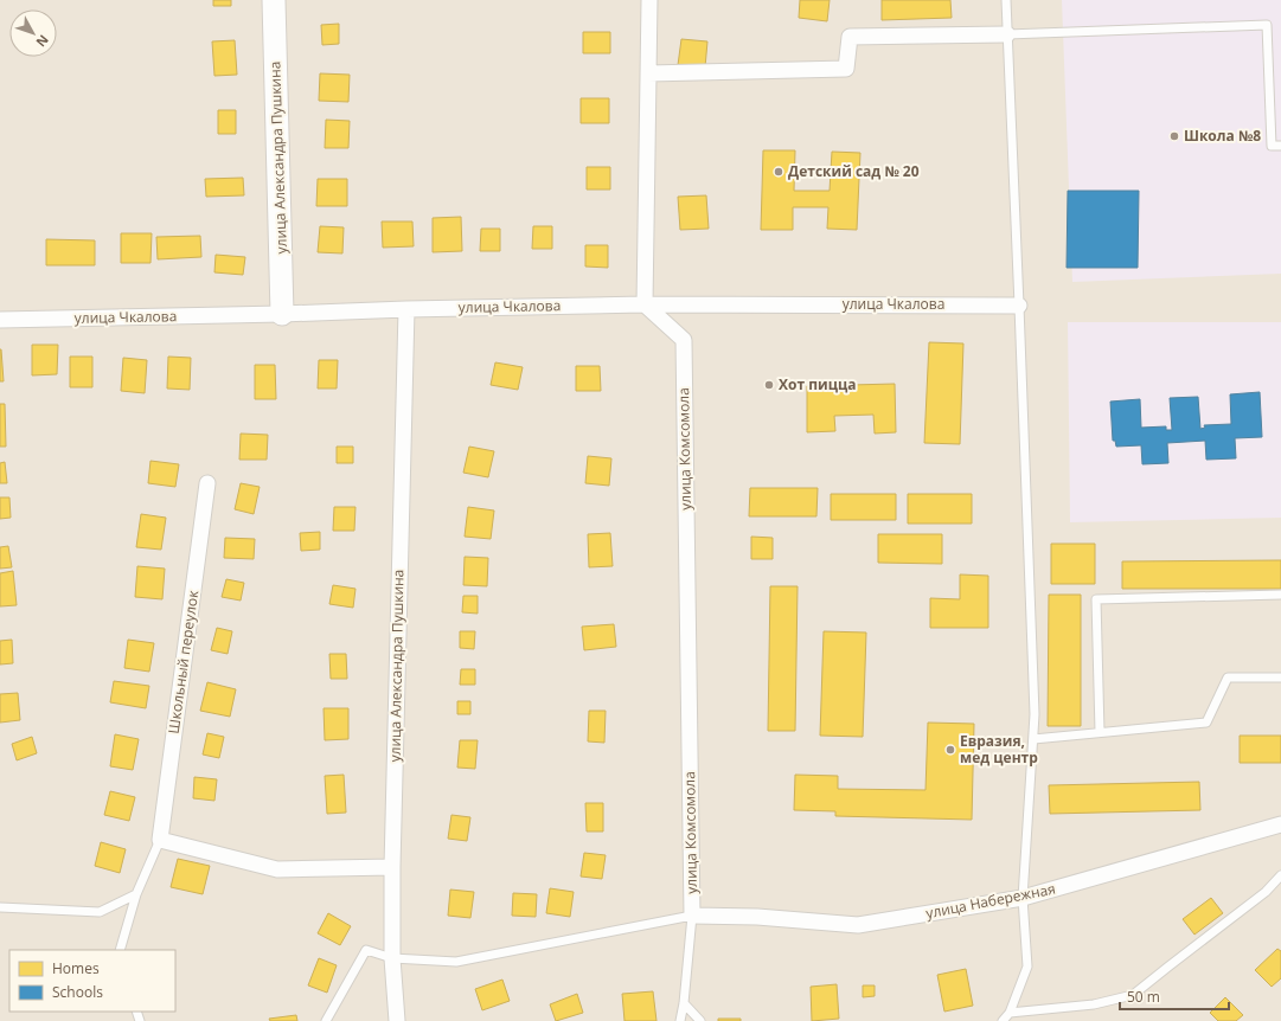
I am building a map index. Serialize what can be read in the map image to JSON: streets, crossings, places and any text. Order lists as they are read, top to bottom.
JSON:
{
  "streets": {
    "street": [
      "улица Александра Пушкина",
      "улица Чкалова",
      "улица Комсомола",
      "Школьный переулок",
      "улица Набережная"
    ]
  },
  "crossings": [
    ["улица Александра Пушкина", "улица Чкалова"],
    ["улица Чкалова", "улица Комсомола"],
    ["улица Комсомола", "улица Набережная"]
  ],
  "places": [
    "Школа №8",
    "Детский сад № 20",
    "Хот пицца",
    "Евразия, мед центр"
  ],
  "legend": ["Homes", "Schools"],
  "scale_bar": "50 m",
  "north": "bottom right"
}
